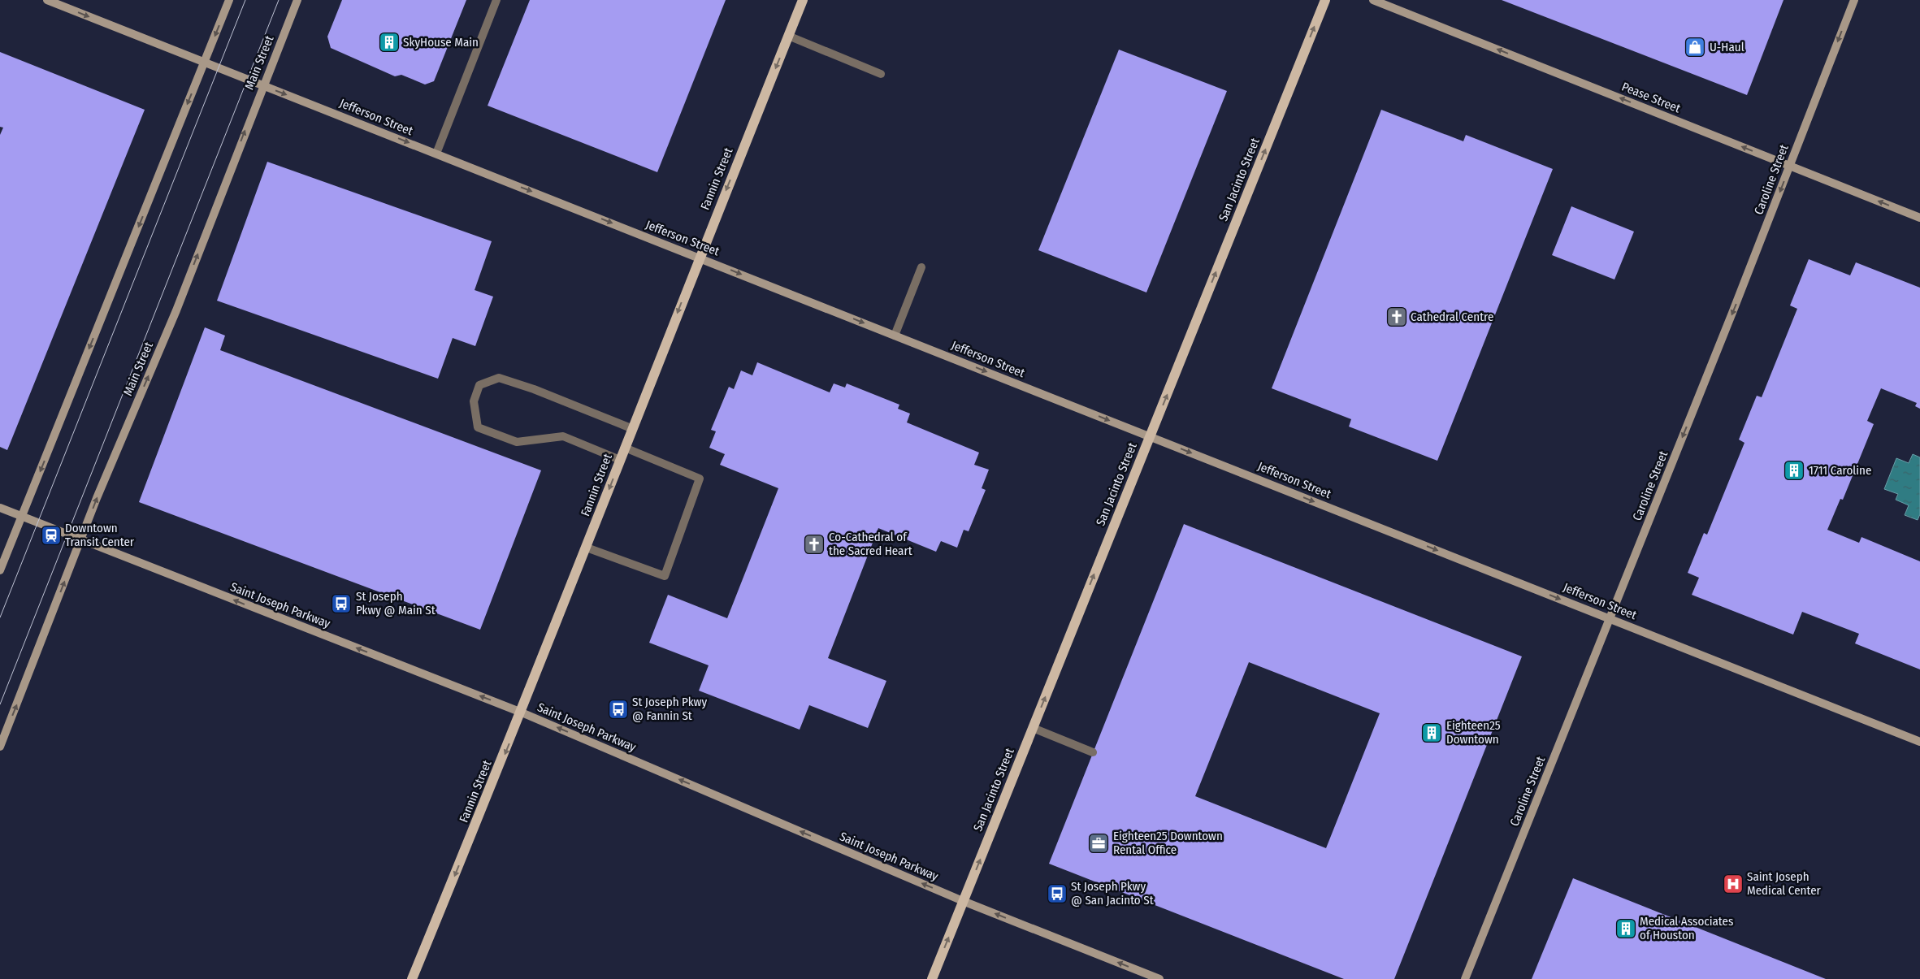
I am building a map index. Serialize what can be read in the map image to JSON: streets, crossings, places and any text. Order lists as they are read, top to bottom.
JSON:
{
  "streets": {
    "main road": ["Fannin Street", "San Jacinto Street"],
    "street": [
      "Main Street",
      "Pease Street",
      "Jefferson Street",
      "Caroline Street",
      "Saint Joseph Parkway"
    ]
  },
  "crossings": [
    ["Main Street", "Jefferson Street"],
    ["Main Street", "Saint Joseph Parkway"],
    ["Pease Street", "Caroline Street"],
    ["Jefferson Street", "Fannin Street"],
    ["Jefferson Street", "San Jacinto Street"],
    ["Jefferson Street", "Caroline Street"],
    ["Fannin Street", "Saint Joseph Parkway"],
    ["San Jacinto Street", "Saint Joseph Parkway"]
  ],
  "one_way": [
    "Pease Street",
    "Jefferson Street",
    "Fannin Street",
    "San Jacinto Street",
    "Caroline Street",
    "Saint Joseph Parkway"
  ],
  "places": {
    "building": [
      "SkyHouse Main",
      "1711 Caroline",
      "Eighteen25 Downtown",
      "Medical Associates of Houston"
    ],
    "shop": ["U-Haul"],
    "church": ["Cathedral Centre", "Co-Cathedral of the Sacred Heart"],
    "station": ["Downtown Transit Center"],
    "bus stop": ["St Joseph Pkwy @ Main St", "St Joseph Pkwy @ Fannin St", "St Joseph Pkwy @ San Jacinto St"],
    "office": ["Eighteen25 Downtown Rental Office"],
    "hospital": ["Saint Joseph Medical Center"]
  }
}
